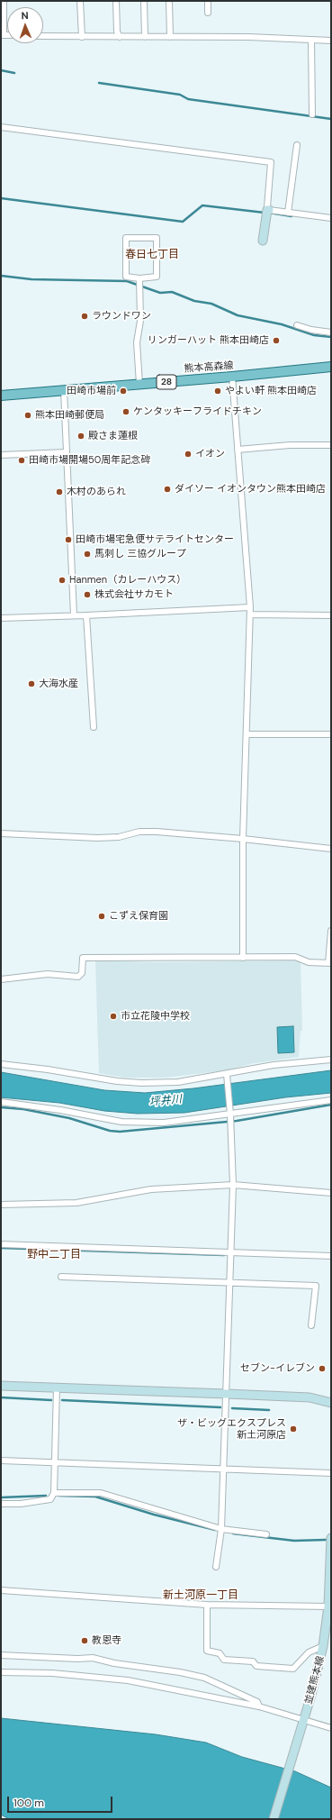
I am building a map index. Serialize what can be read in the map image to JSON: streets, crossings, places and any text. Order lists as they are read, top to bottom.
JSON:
{
  "streets": {
    "main road": ["熊本高森線", "28"],
    "street": ["並建熊本線"]
  },
  "districts": ["春日七丁目", "野中二丁目", "新土河原一丁目"],
  "water": ["坪井川"],
  "places": [
    "ラウンドワン",
    "リンガーハット 熊本田崎店",
    "田崎市場前",
    "やよい軒 熊本田崎店",
    "ケンタッキーフライドチキン",
    "熊本田崎郵便局",
    "殿さま蓮根",
    "イオン",
    "田崎市場開場50周年記念碑",
    "ダイソー イオンタウン熊本田崎店",
    "木村のあられ",
    "田崎市場宅急便サテライトセンター",
    "馬刺し 三協グループ",
    "Hanmen（カレーハウス）",
    "株式会社サカモト",
    "大海水産",
    "こずえ保育園",
    "市立花陵中学校",
    "セブン-イレブン",
    "ザ・ビッグエクスプレス 新土河原店",
    "教恩寺"
  ],
  "scale_bar": "100 m",
  "north": "top"
}
